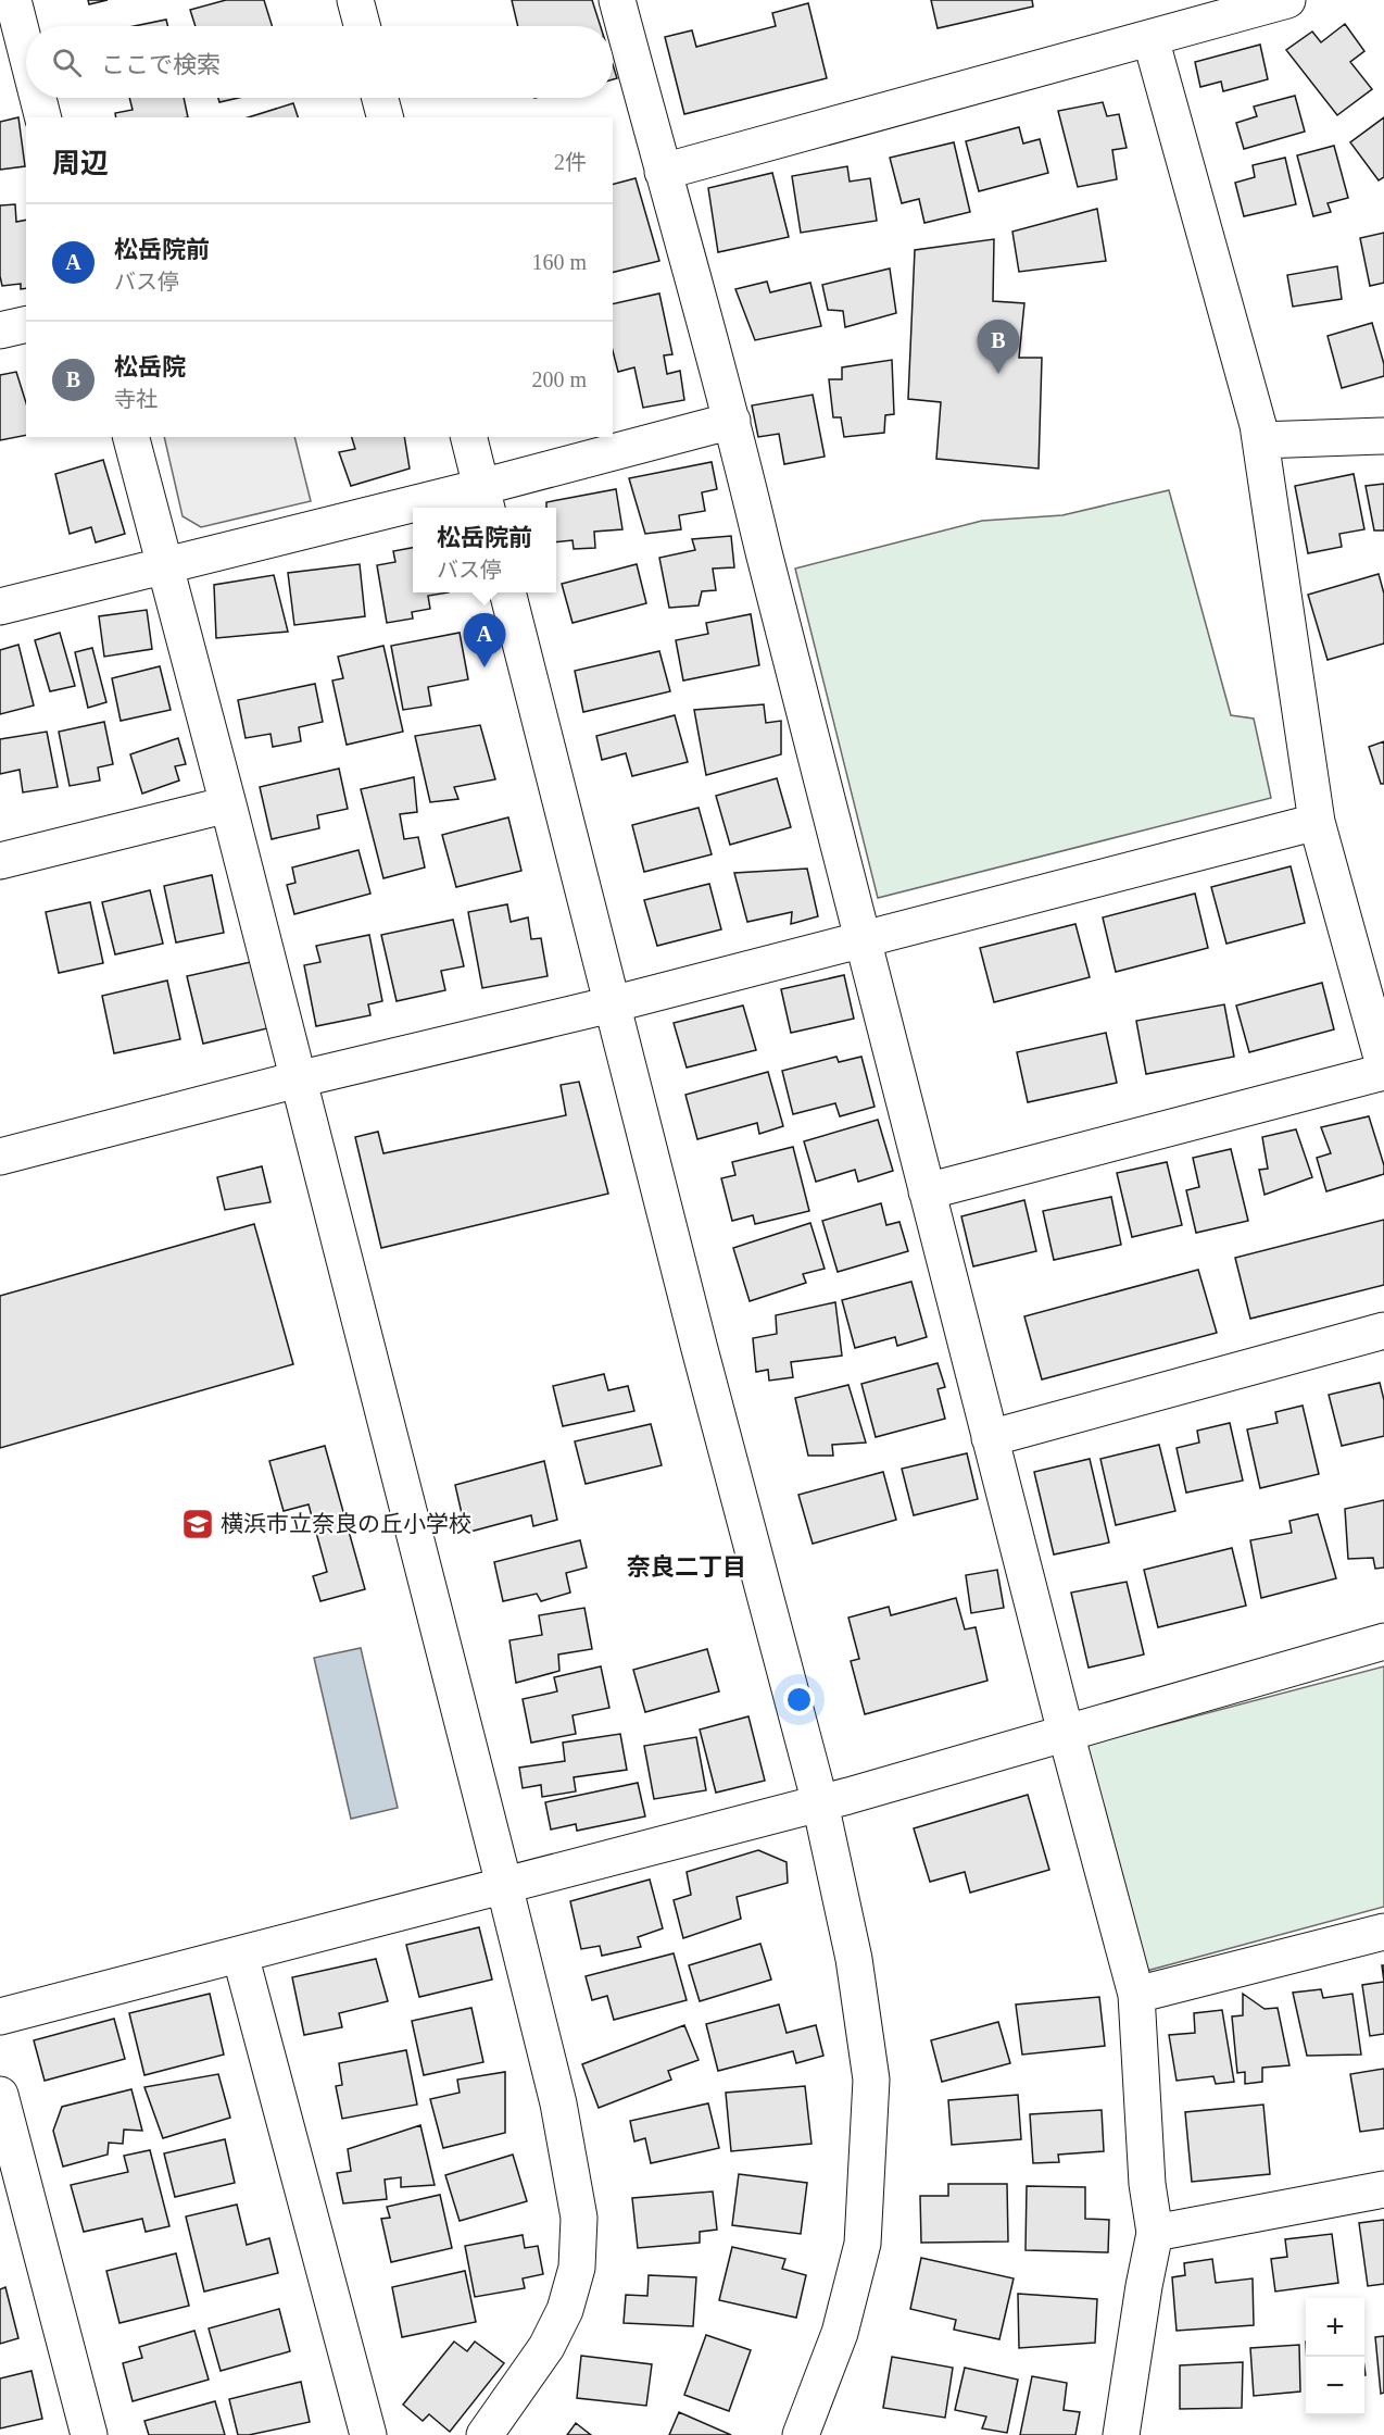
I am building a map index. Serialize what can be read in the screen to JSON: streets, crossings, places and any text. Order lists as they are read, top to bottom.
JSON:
{
  "districts": ["奈良二丁目"],
  "places": {
    "school or university": ["横浜市立奈良の丘小学校"]
  },
  "page": {
    "search": "ここで検索",
    "heading": ["周辺", "2件"],
    "list": [
      {
        "mark": "A",
        "name": "松岳院前",
        "note": "バス停",
        "value": "160 m"
      },
      {
        "mark": "B",
        "name": "松岳院",
        "note": "寺社",
        "value": "200 m"
      }
    ],
    "pins": ["B", "A"],
    "popup": ["松岳院前", "バス停"],
    "map_buttons": ["+", "−"]
  }
}
